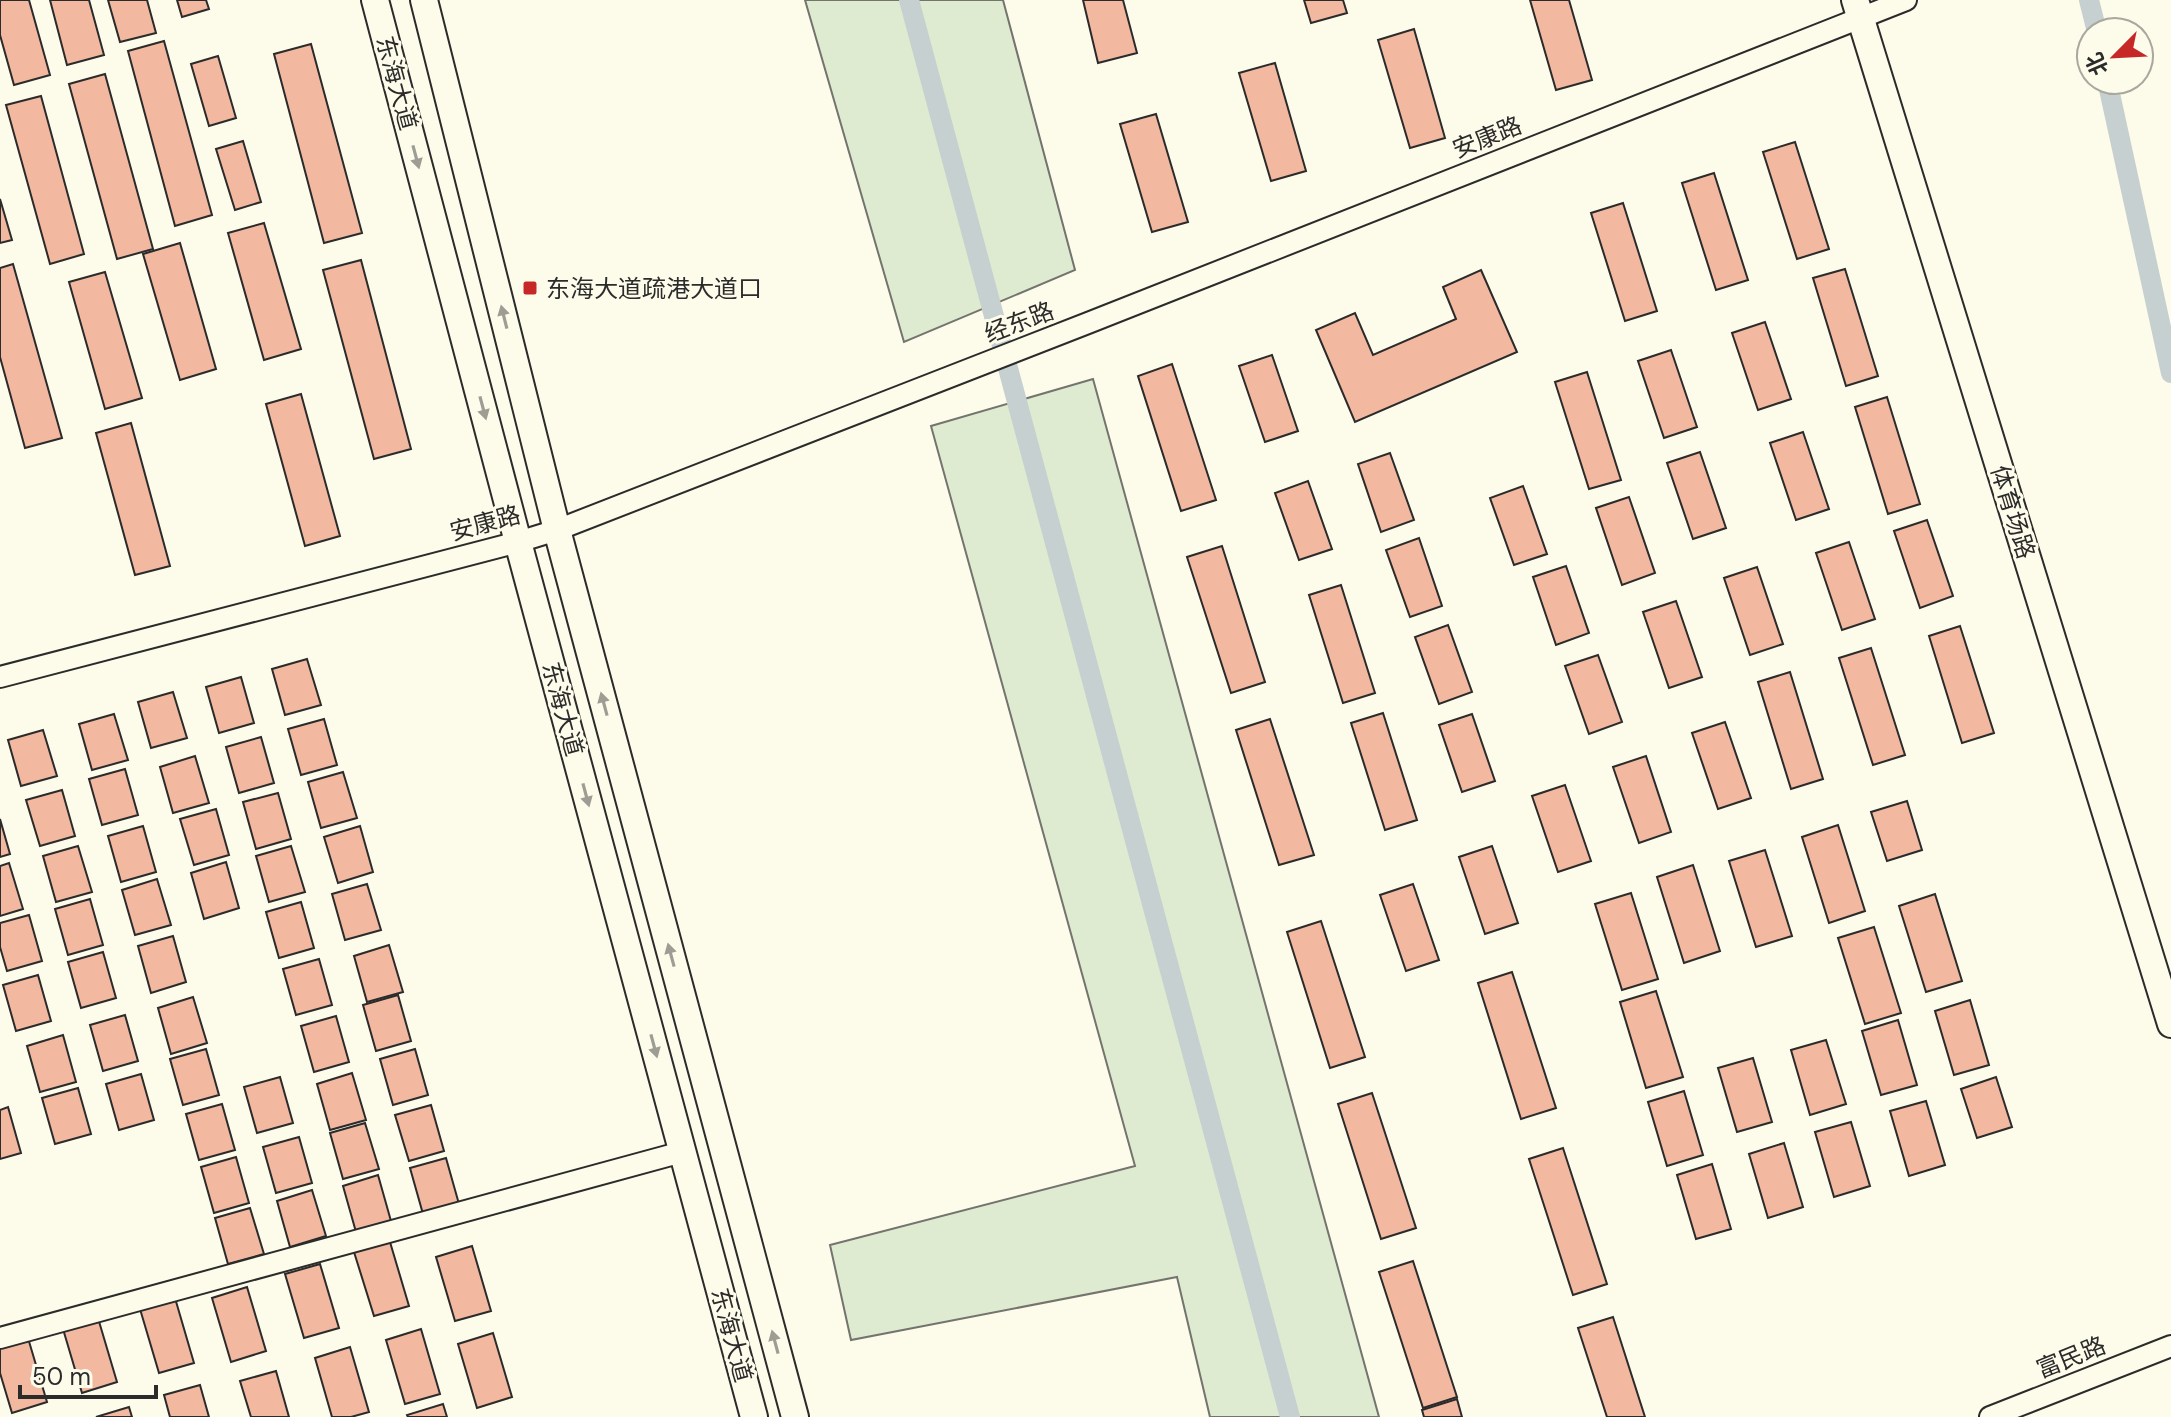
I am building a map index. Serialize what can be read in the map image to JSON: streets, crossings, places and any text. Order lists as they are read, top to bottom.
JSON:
{
  "streets": {
    "main road": ["东海大道", "体育场路"],
    "street": ["安康路", "经东路", "富民路"]
  },
  "crossings": [
    ["东海大道", "安康路"],
    ["安康路", "经东路"],
    ["安康路", "体育场路"]
  ],
  "places": {
    "transit": ["东海大道疏港大道口"]
  },
  "scale_bar": "50 m",
  "north": "bottom left"
}
